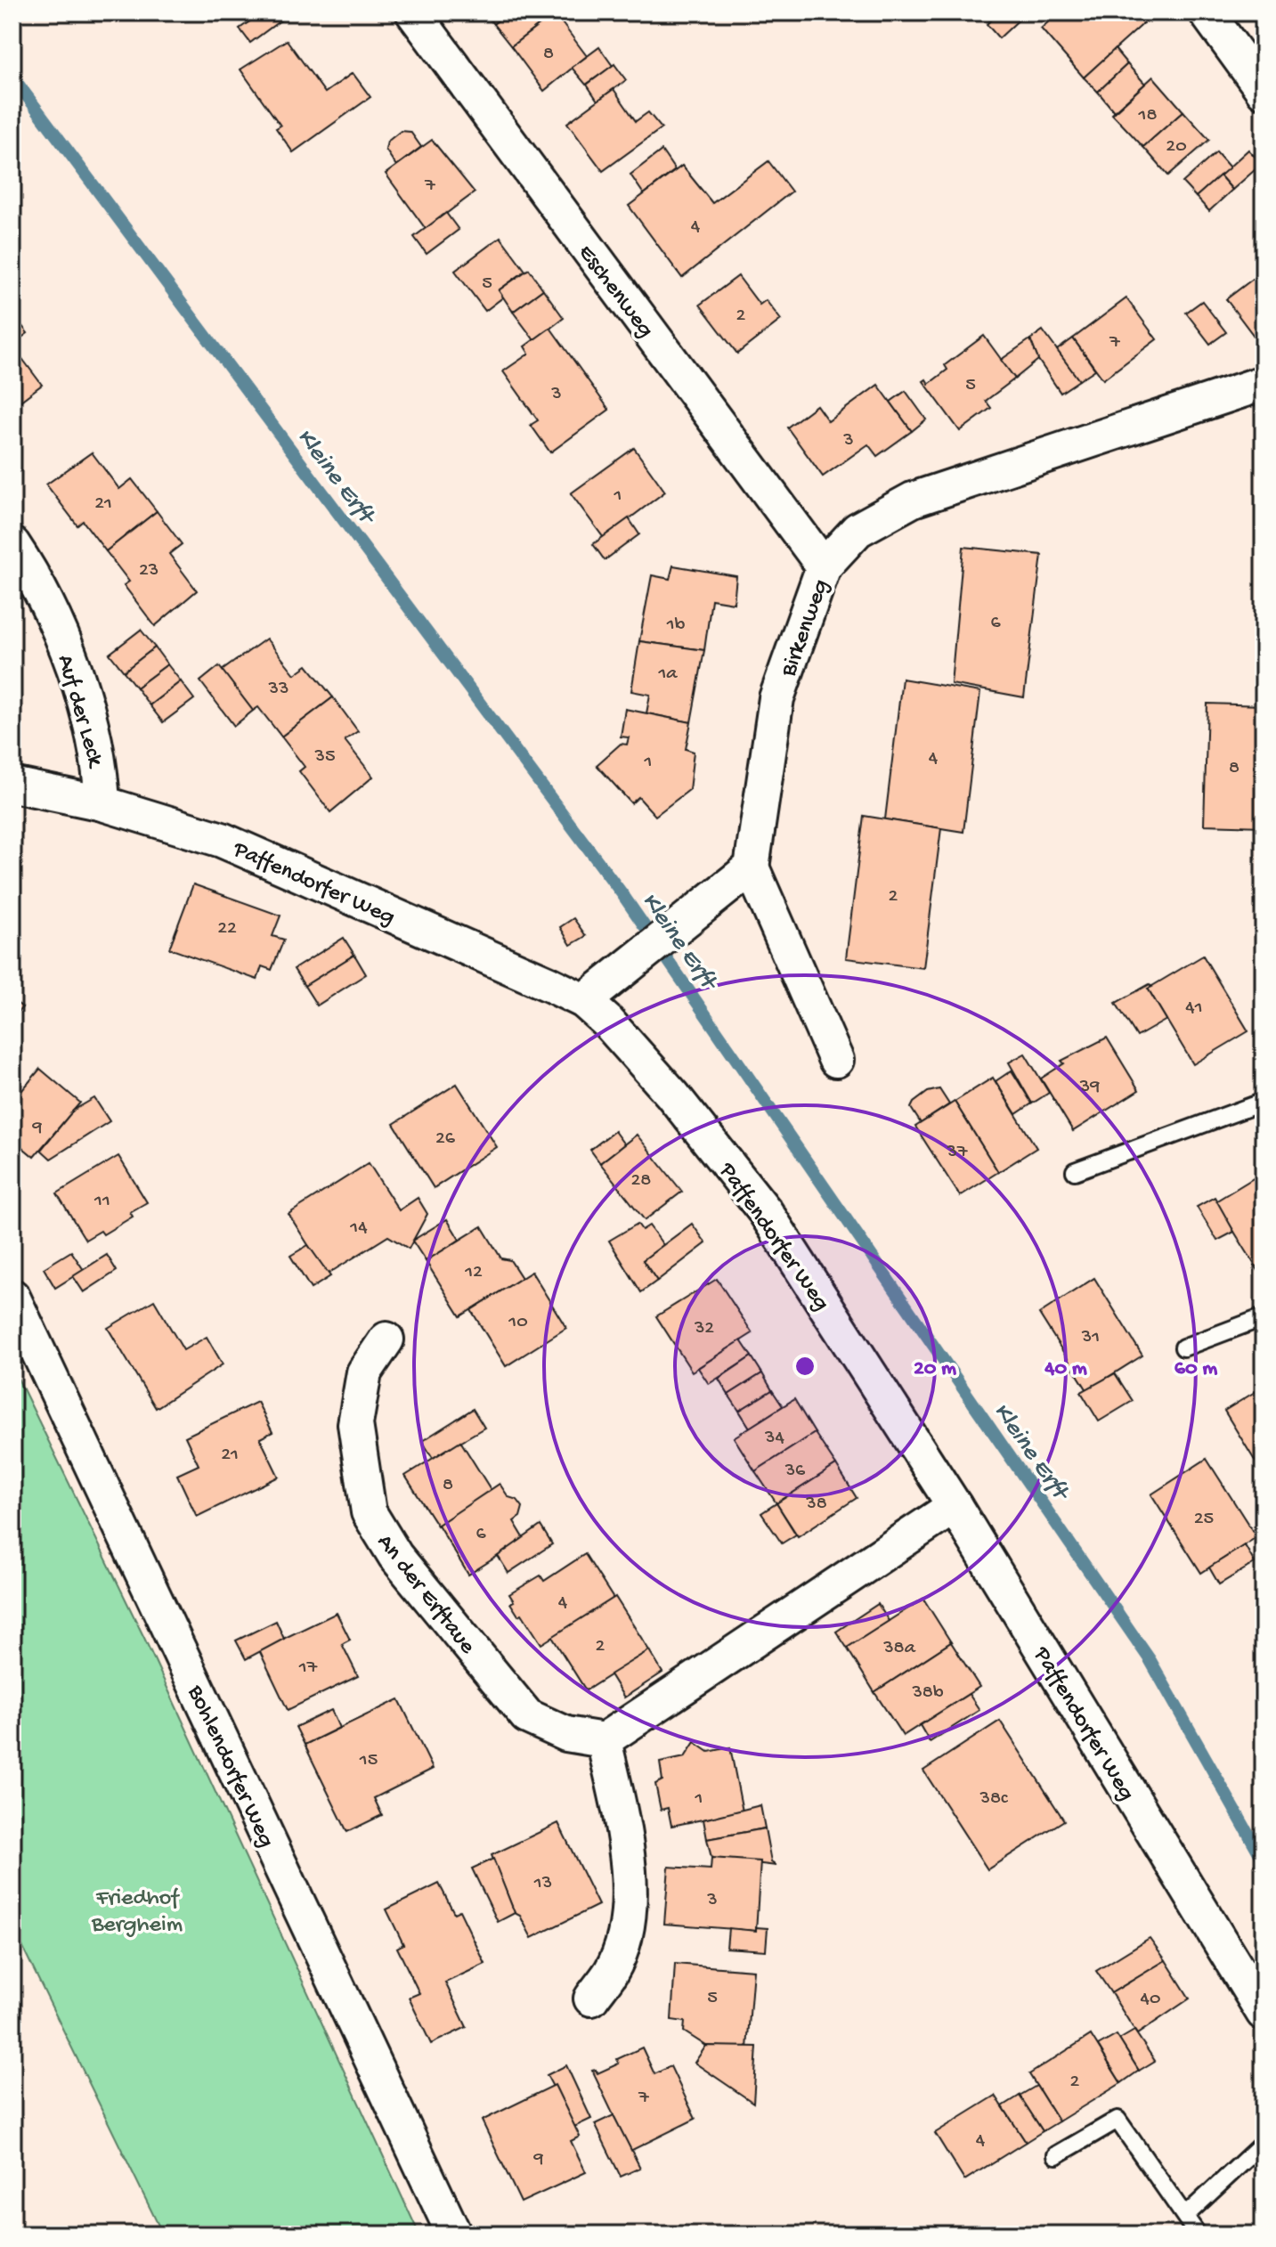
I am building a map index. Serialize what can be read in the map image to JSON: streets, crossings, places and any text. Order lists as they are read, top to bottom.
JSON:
{
  "streets": {
    "street": [
      "Eschenweg",
      "Birkenweg",
      "Auf der Leck",
      "Paffendorfer Weg",
      "An der Erftaue",
      "Bohlendorfer Weg"
    ]
  },
  "crossings": [
    ["Eschenweg", "Birkenweg"],
    ["Auf der Leck", "Paffendorfer Weg"]
  ],
  "water": ["Kleine Erft"],
  "parks": ["Friedhof Bergheim"],
  "house_numbers": [
    "8",
    "18",
    "20",
    "7",
    "4",
    "5",
    "2",
    "7",
    "5",
    "3",
    "3",
    "1",
    "21",
    "23",
    "6",
    "1b",
    "1a",
    "33",
    "35",
    "4",
    "1",
    "8",
    "2",
    "22",
    "41",
    "39",
    "9",
    "26",
    "37",
    "28",
    "11",
    "14",
    "12",
    "10",
    "32",
    "31",
    "34",
    "21",
    "36",
    "8",
    "38",
    "25",
    "6",
    "4",
    "2",
    "38a",
    "17",
    "38b",
    "15",
    "1",
    "38c",
    "13",
    "3",
    "5",
    "40",
    "2",
    "7",
    "4",
    "9"
  ],
  "rings": ["20 m", "40 m", "60 m"]
}
